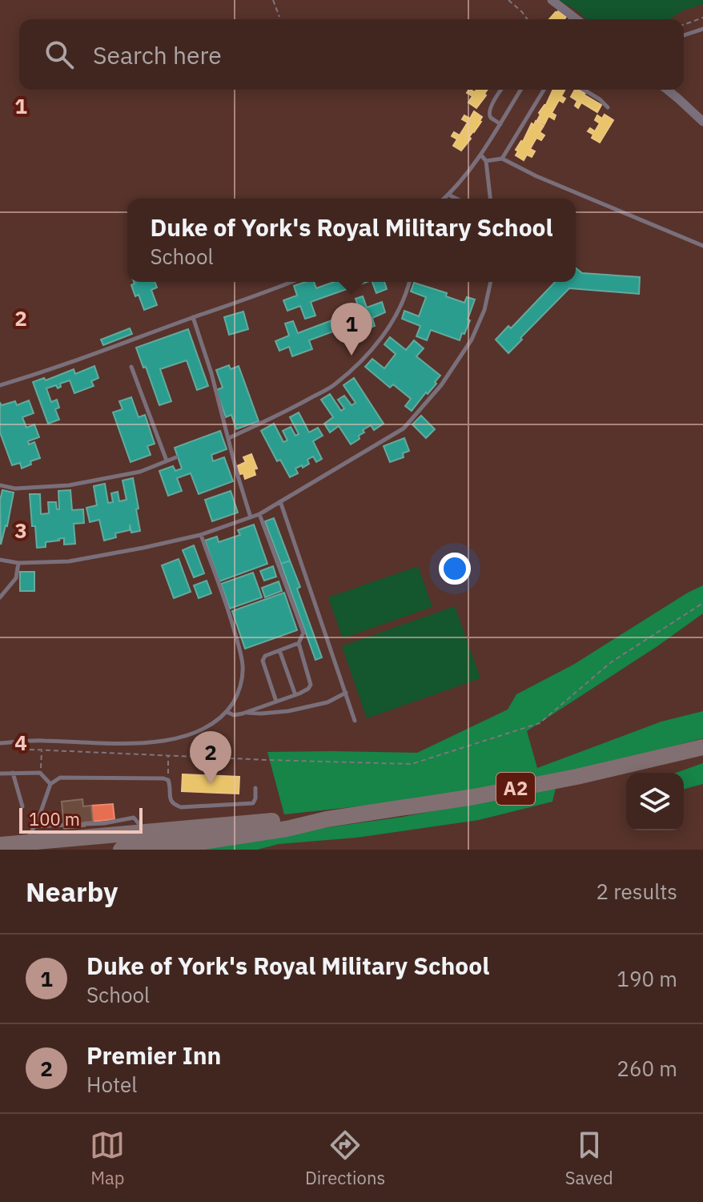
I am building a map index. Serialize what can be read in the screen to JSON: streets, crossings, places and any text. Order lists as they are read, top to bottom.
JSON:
{
  "streets": {
    "highway": ["A2"]
  },
  "scale_bar": "100 m",
  "page": {
    "search": "Search here",
    "popup": ["Duke of York's Royal Military School", "School"],
    "pins": ["1", "2"],
    "scale": "100 m",
    "heading": ["Nearby", "2 results"],
    "list": [
      {
        "mark": "1",
        "name": "Duke of York's Royal Military School",
        "note": "School",
        "value": "190 m"
      },
      {
        "mark": "2",
        "name": "Premier Inn",
        "note": "Hotel",
        "value": "260 m"
      }
    ],
    "nav": ["Map", "Directions", "Saved"]
  },
  "grid": {
    "rows": [
      "1",
      "2",
      "3",
      "4"
    ]
  }
}
